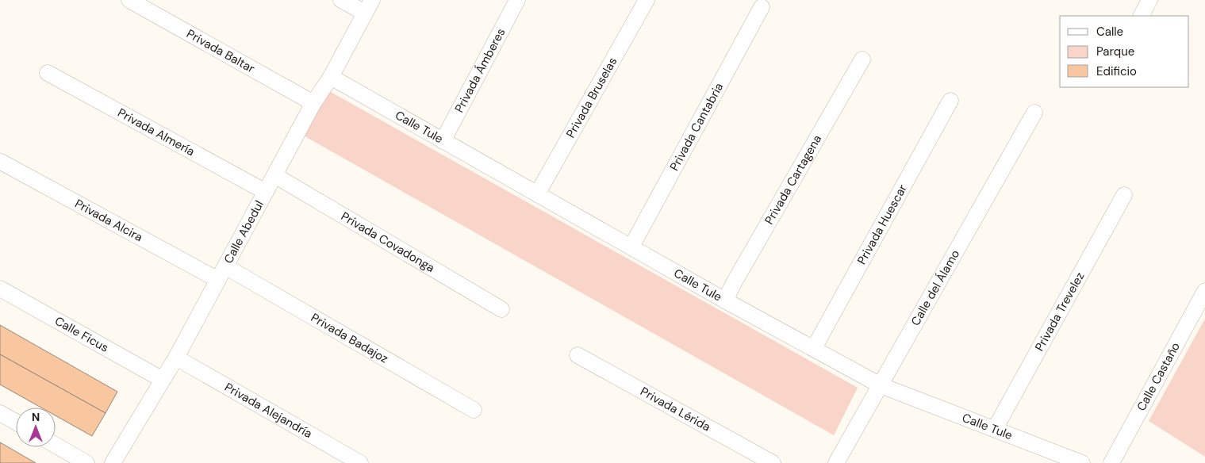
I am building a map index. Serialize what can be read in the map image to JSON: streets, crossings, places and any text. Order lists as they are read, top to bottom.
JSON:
{
  "streets": {
    "street": [
      "Privada Baltar",
      "Privada Ámberes",
      "Privada Bruselas",
      "Privada Cantabria",
      "Calle Tule",
      "Privada Almería",
      "Privada Cartagena",
      "Privada Alcira",
      "Privada Huescar",
      "Calle Abedul",
      "Privada Covadonga",
      "Calle del Álamo",
      "Privada Trevelez",
      "Calle Ficus",
      "Privada Badajoz",
      "Calle Castaño",
      "Privada Lérida",
      "Privada Alejandría"
    ]
  },
  "crossings": [
    ["Privada Baltar", "Calle Abedul"],
    ["Privada Ámberes", "Calle Tule"],
    ["Privada Bruselas", "Calle Tule"],
    ["Privada Cantabria", "Calle Tule"],
    ["Calle Tule", "Privada Cartagena"],
    ["Calle Tule", "Privada Huescar"],
    ["Calle Tule", "Calle Abedul"],
    ["Calle Tule", "Calle del Álamo"],
    ["Calle Tule", "Privada Trevelez"],
    ["Privada Almería", "Calle Abedul"],
    ["Privada Alcira", "Calle Abedul"],
    ["Privada Alcira", "Privada Badajoz"],
    ["Calle Abedul", "Privada Covadonga"],
    ["Calle Abedul", "Calle Ficus"],
    ["Calle Abedul", "Privada Badajoz"],
    ["Calle Abedul", "Privada Alejandría"]
  ],
  "legend": ["Calle", "Parque", "Edificio"],
  "north": "top"
}
